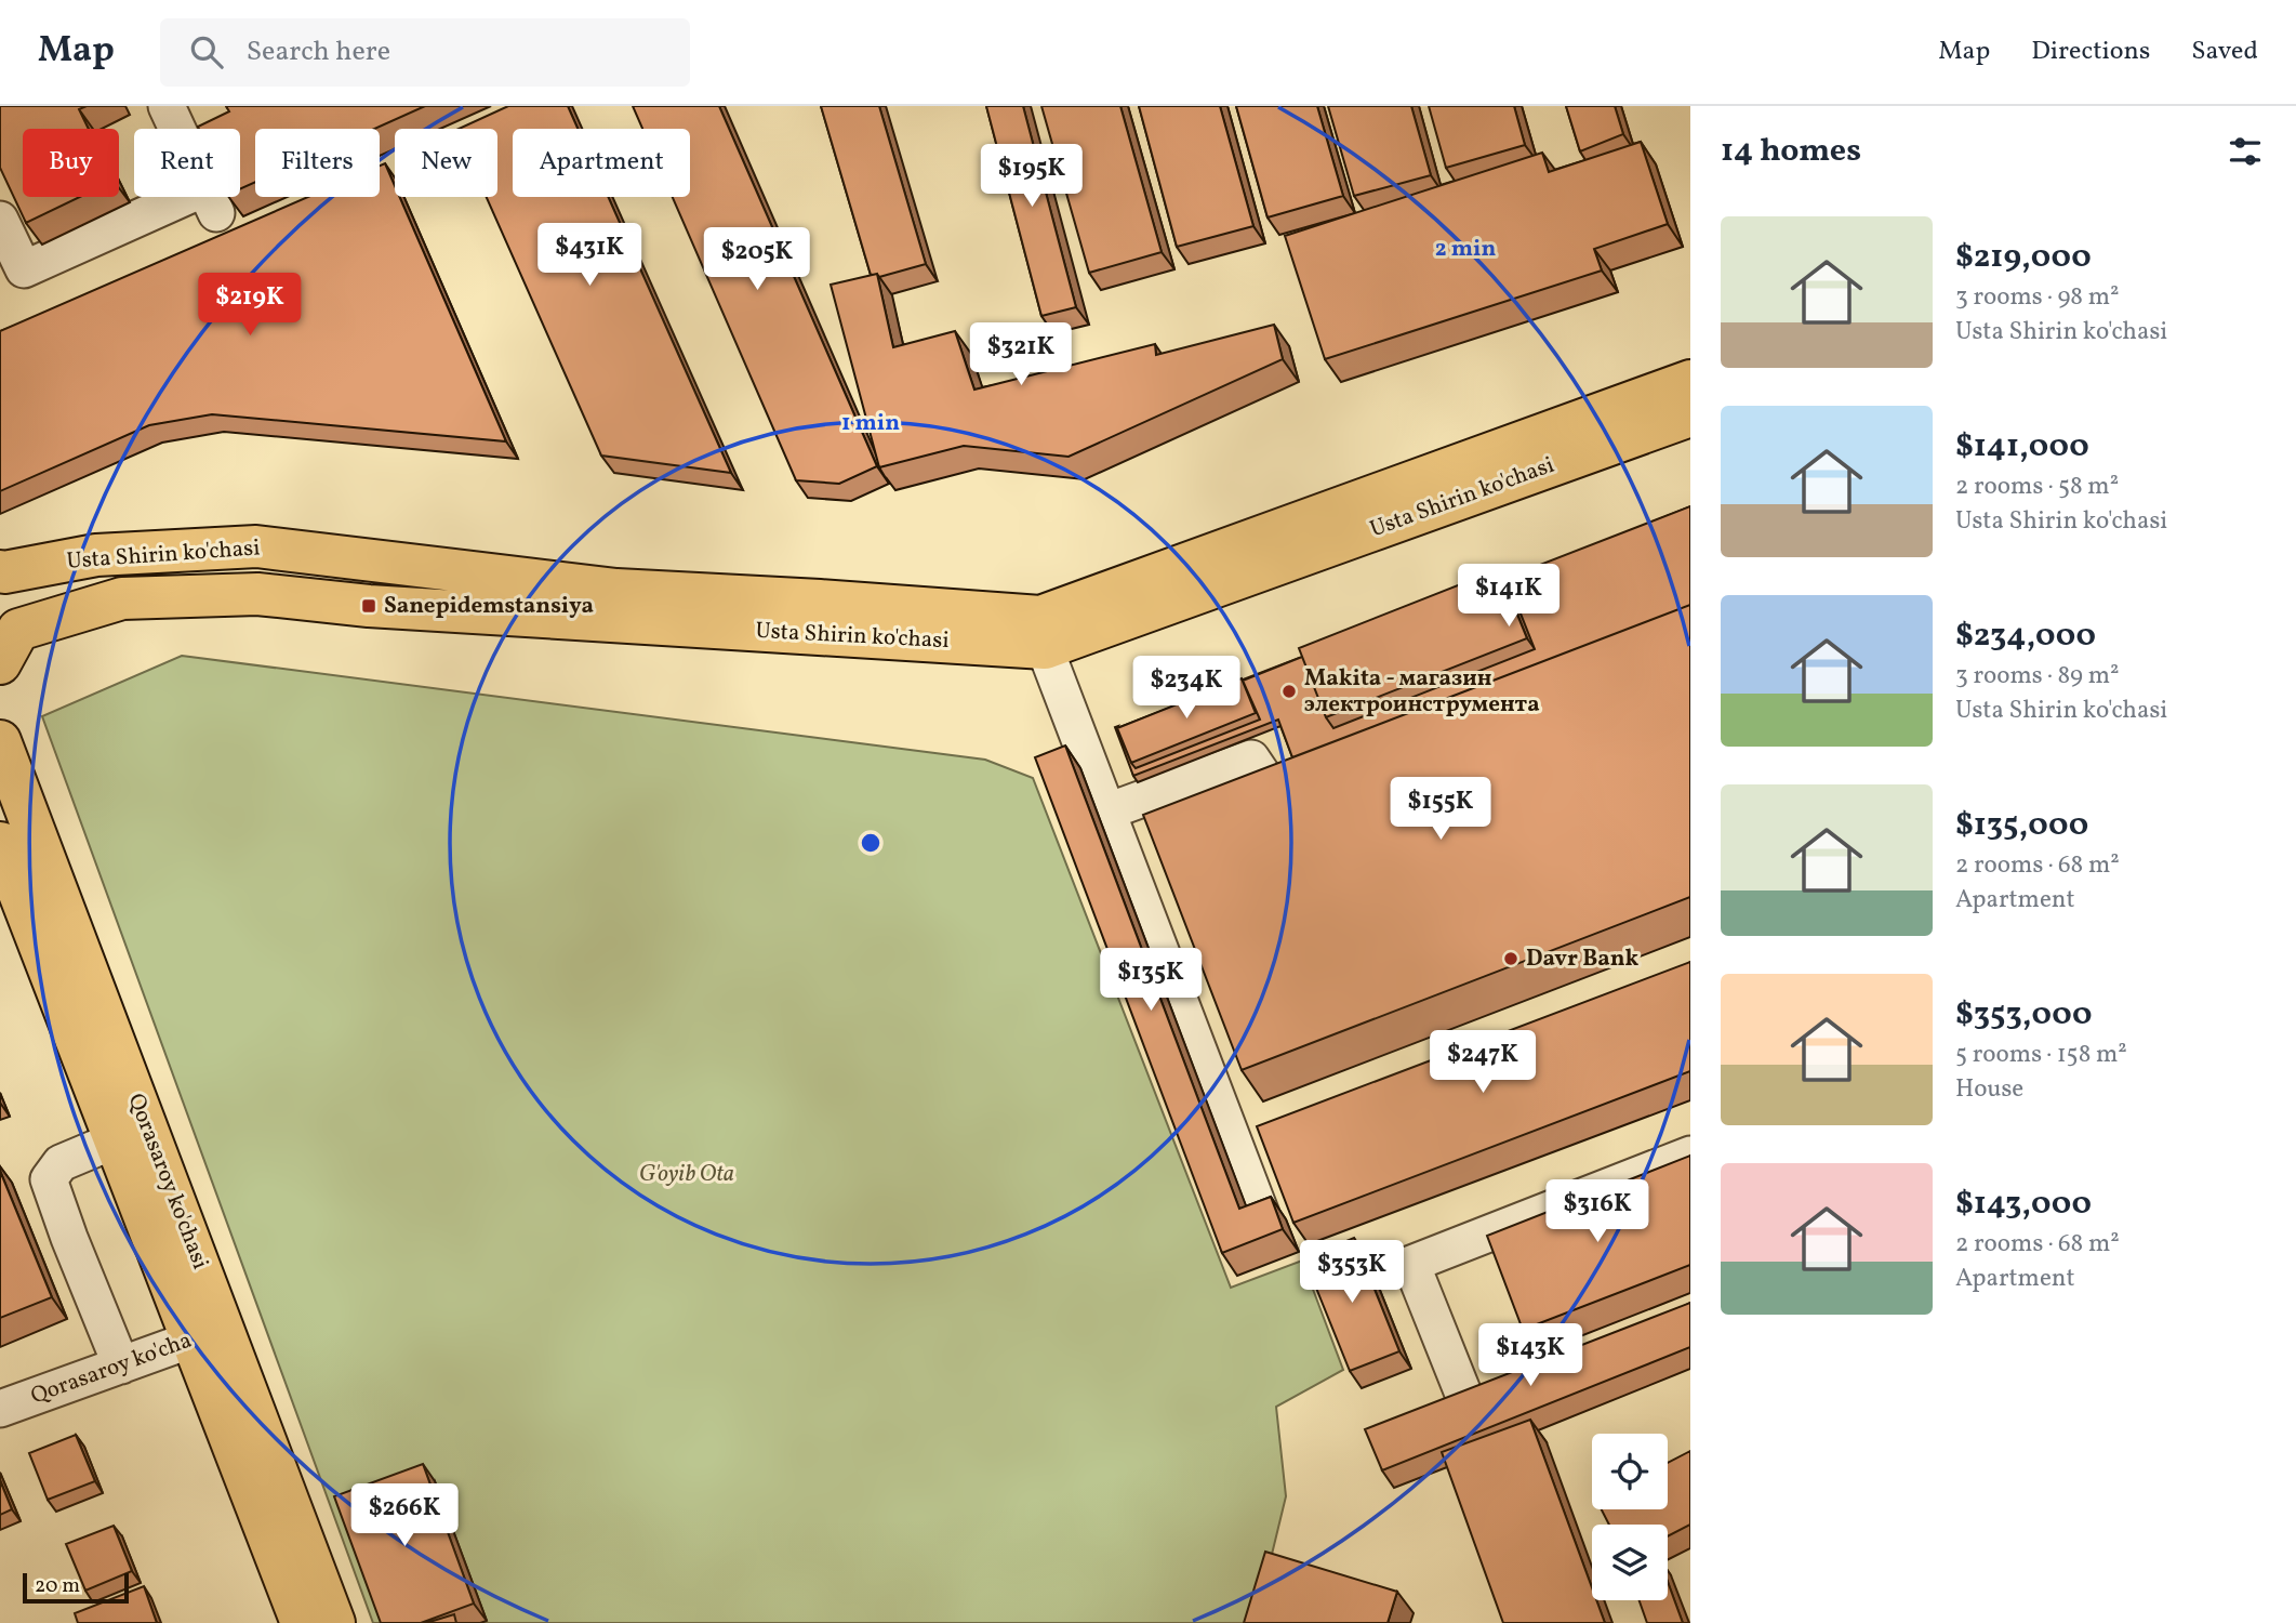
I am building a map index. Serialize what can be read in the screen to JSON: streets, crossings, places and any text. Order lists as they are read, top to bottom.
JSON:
{
  "streets": {
    "main road": ["Usta Shirin ko'chasi", "Qorasaroy ko'chasi"],
    "street": ["Qorasaroy ko'cha"]
  },
  "crossings": [
    ["Qorasaroy ko'chasi", "Qorasaroy ko'cha"]
  ],
  "parks": ["G'oyib Ota"],
  "places": {
    "transit": ["Sanepidemstansiya"],
    "other": ["Makita - магазин электроинструмента", "Davr Bank"]
  },
  "scale_bar": "20 m",
  "page": {
    "header": "Map",
    "search": "Search here",
    "nav": ["Map", "Directions", "Saved"],
    "heading": "14 homes",
    "chip": [
      "Buy",
      "Rent",
      "Filters",
      "New",
      "Apartment"
    ],
    "price": [
      "$195K",
      "$431K",
      "$205K",
      "$219K",
      "$321K",
      "$141K",
      "$234K",
      "$155K",
      "$135K",
      "$247K",
      "$316K",
      "$353K",
      "$143K",
      "$266K"
    ],
    "list": [
      {
        "name": "$219,000",
        "note": "3 rooms · 98 m² · Usta Shirin ko'chasi"
      },
      {
        "name": "$141,000",
        "note": "2 rooms · 58 m² · Usta Shirin ko'chasi"
      },
      {
        "name": "$234,000",
        "note": "3 rooms · 89 m² · Usta Shirin ko'chasi"
      },
      {
        "name": "$135,000",
        "note": "2 rooms · 68 m² · Apartment"
      },
      {
        "name": "$353,000",
        "note": "5 rooms · 158 m² · House"
      },
      {
        "name": "$143,000",
        "note": "2 rooms · 68 m² · Apartment"
      }
    ],
    "scale": "20 m"
  },
  "rings": ["2 min", "1 min"]
}
